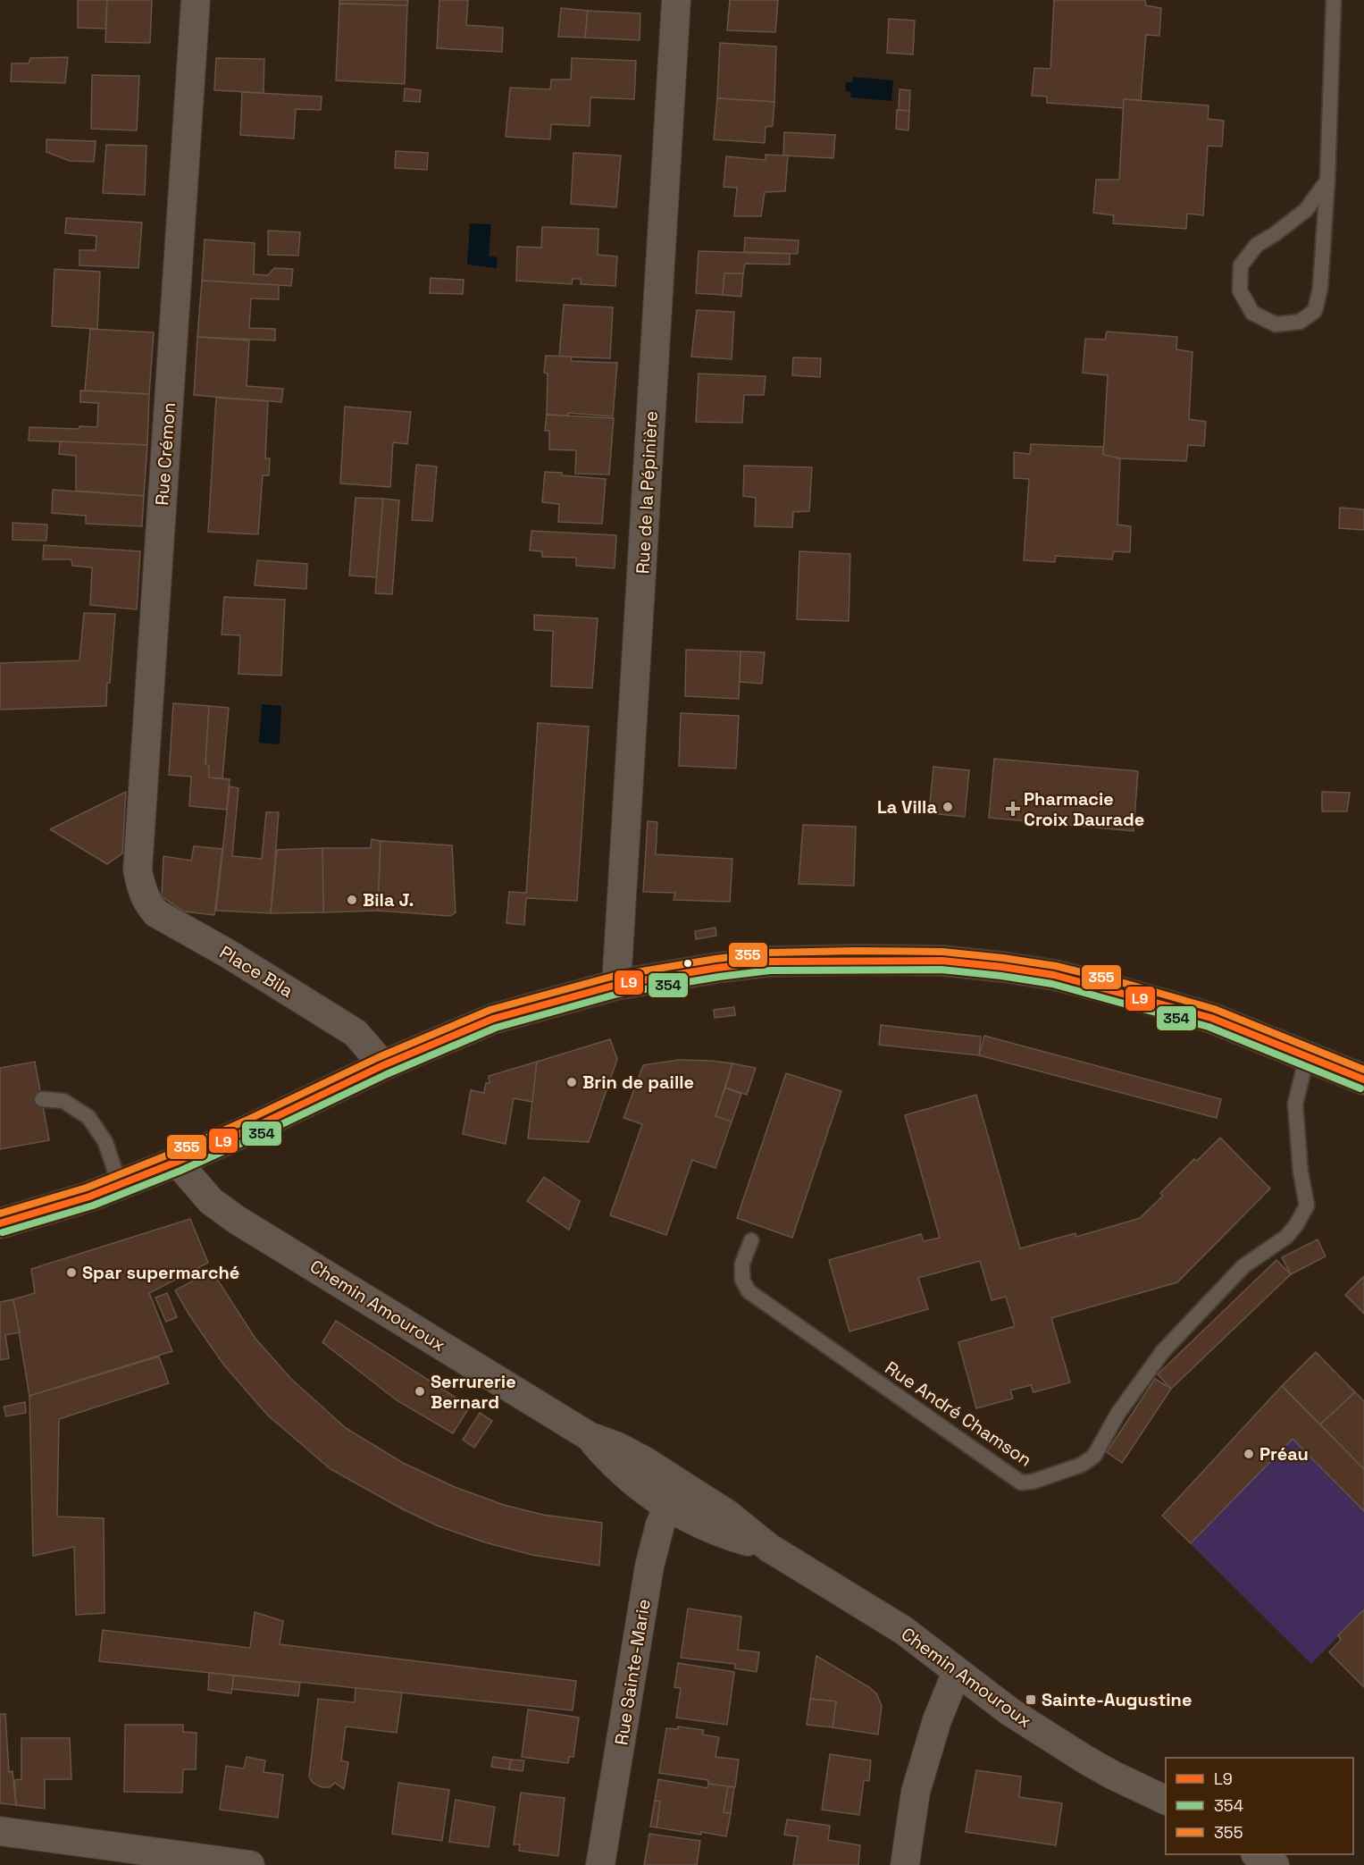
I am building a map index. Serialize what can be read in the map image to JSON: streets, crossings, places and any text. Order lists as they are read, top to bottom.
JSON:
{
  "streets": {
    "street": [
      "Rue Crémon",
      "Rue de la Pépinière",
      "Place Bila",
      "Chemin Amouroux",
      "Rue Sainte-Marie"
    ],
    "lane": ["Rue André Chamson"]
  },
  "crossings": [
    ["Rue Crémon", "Place Bila"],
    ["Chemin Amouroux", "Rue Sainte-Marie"]
  ],
  "places": {
    "other": [
      "La Villa",
      "Bila J.",
      "Brin de paille",
      "Spar supermarché",
      "Serrurerie Bernard",
      "Préau"
    ],
    "health": ["Pharmacie Croix Daurade"],
    "transit": ["Sainte-Augustine"]
  },
  "lines": ["transit line 355", "transit line L9", "transit line 354"],
  "legend": ["L9", "354", "355"]
}
